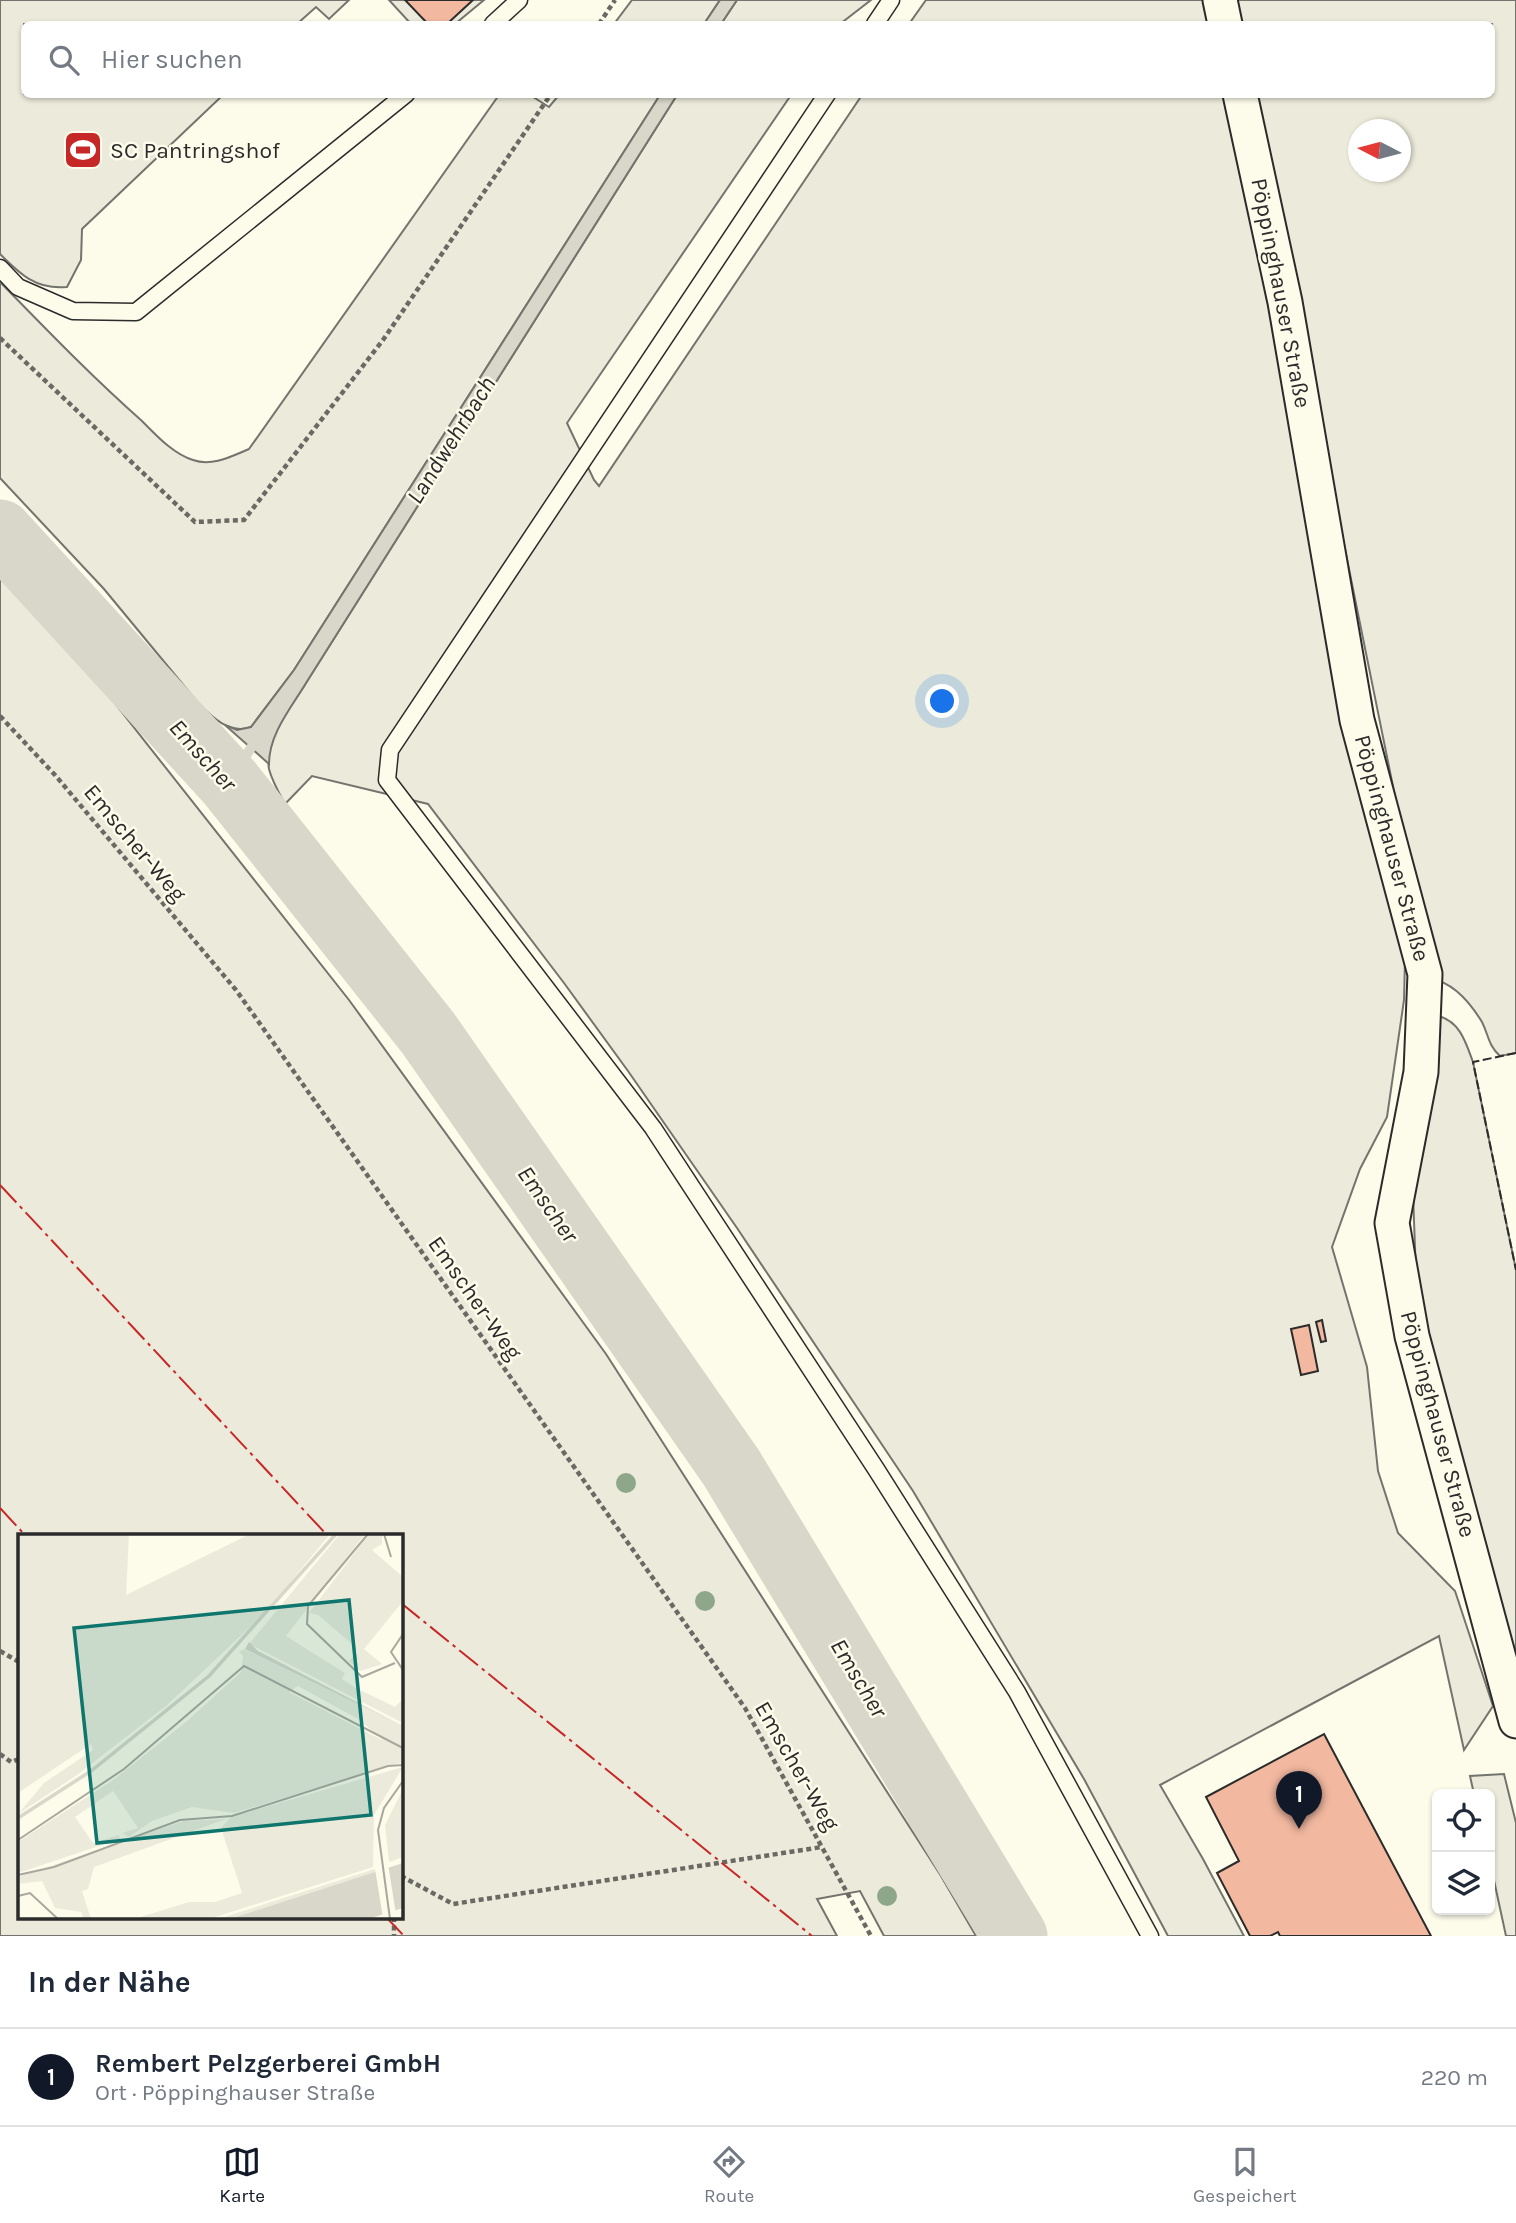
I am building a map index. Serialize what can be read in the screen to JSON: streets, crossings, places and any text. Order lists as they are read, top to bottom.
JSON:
{
  "streets": {
    "street": ["Pöppinghauser Straße"],
    "path": ["Emscher-Weg"]
  },
  "water": ["Landwehrbach", "Emscher"],
  "places": {
    "sports": ["SC Pantringshof"]
  },
  "north": "left",
  "page": {
    "search": "Hier suchen",
    "pins": "1",
    "heading": "In der Nähe",
    "list": [
      {
        "mark": "1",
        "name": "Rembert Pelzgerberei GmbH",
        "note": "Ort · Pöppinghauser Straße",
        "value": "220 m"
      }
    ],
    "nav": ["Karte", "Route", "Gespeichert"]
  }
}
